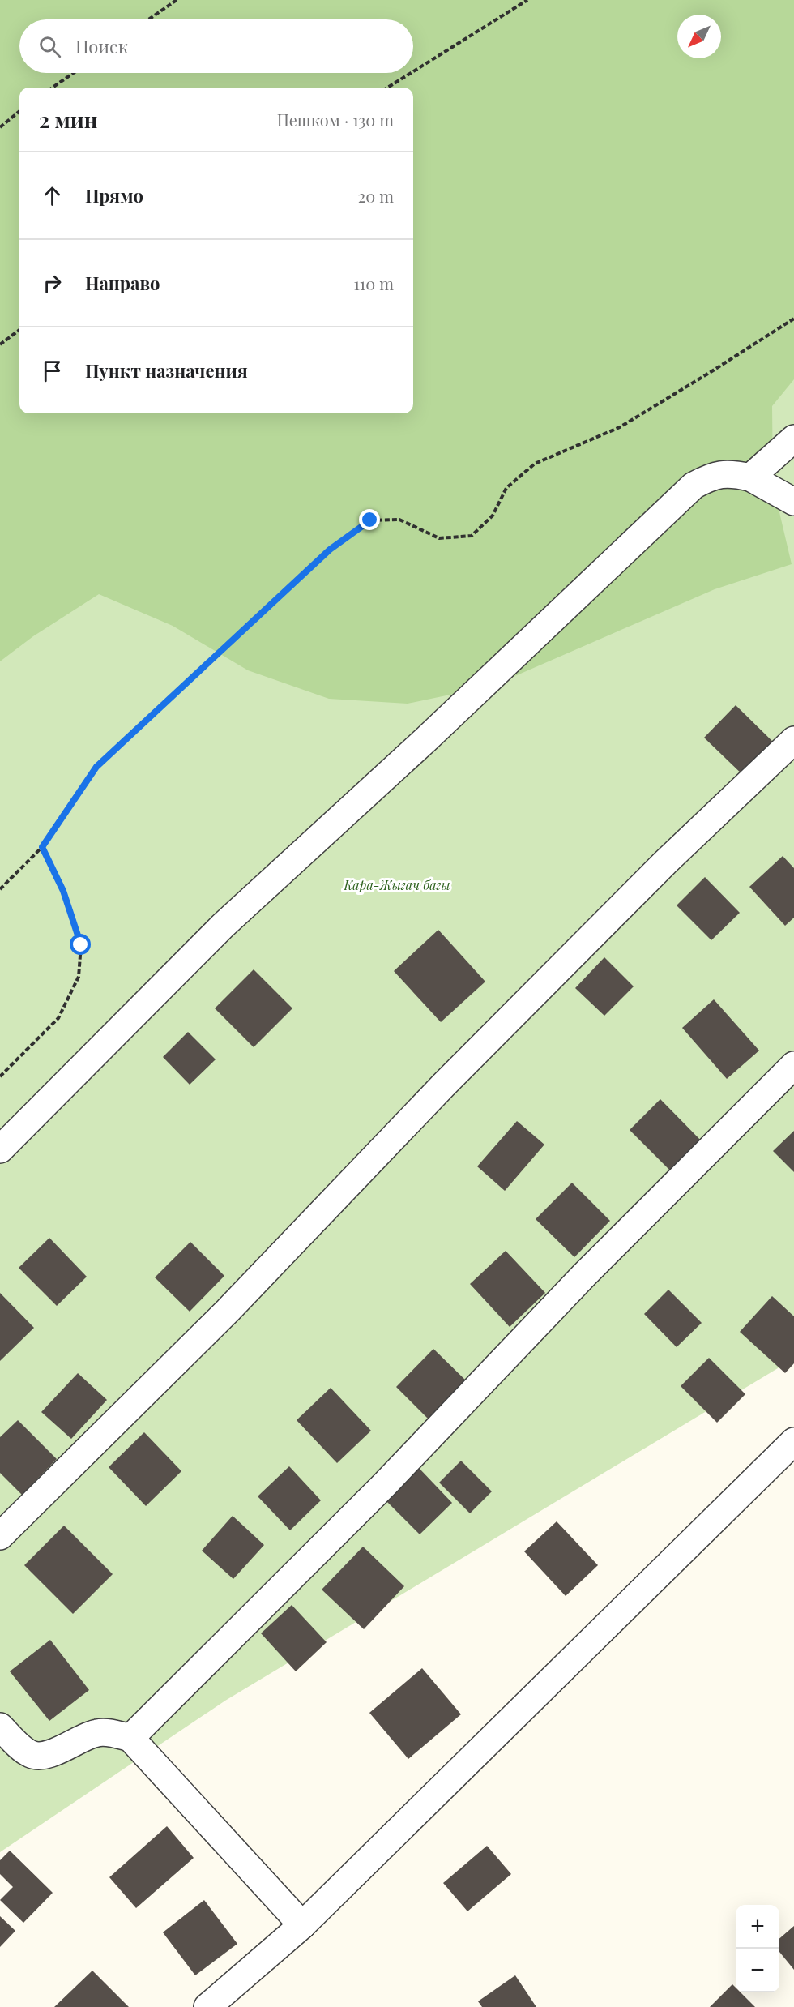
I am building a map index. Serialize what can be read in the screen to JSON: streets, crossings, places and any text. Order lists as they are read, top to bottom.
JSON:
{
  "parks": ["Кара-Жыгач багы"],
  "north": "bottom left",
  "page": {
    "search": "Поиск",
    "heading": ["2 мин", "Пешком · 130 m"],
    "list": [
      ["Прямо", "20 m"],
      ["Направо", "110 m"],
      "Пункт назначения"
    ],
    "map_buttons": ["+", "−"]
  }
}
